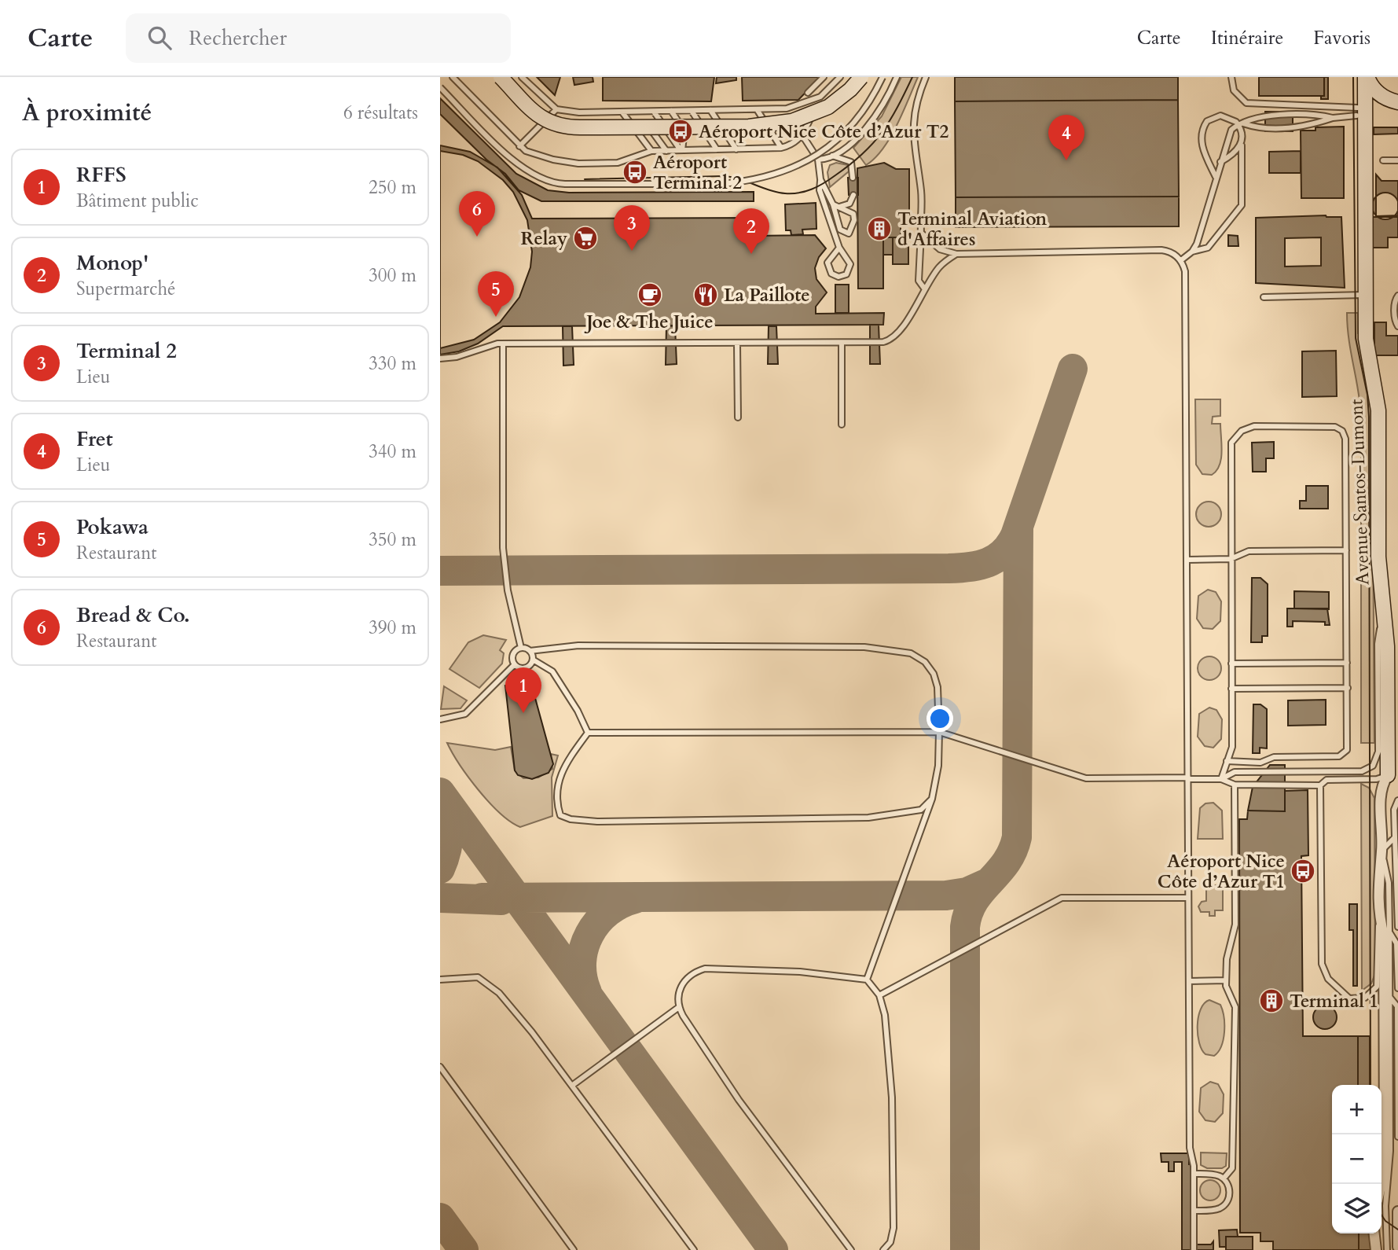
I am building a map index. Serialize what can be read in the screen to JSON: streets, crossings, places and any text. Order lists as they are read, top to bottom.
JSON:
{
  "streets": {
    "main road": ["Avenue Santos-Dumont"]
  },
  "places": {
    "bus stop": ["Aéroport Nice Côte d’Azur T2", "Aéroport Terminal 2", "Aéroport Nice Côte d’Azur T1"],
    "building": ["Terminal Aviation d'Affaires", "Terminal 1"],
    "supermarket": ["Relay"],
    "cafe": ["Joe & The Juice"],
    "restaurant": ["La Paillote"]
  },
  "page": {
    "header": "Carte",
    "search": "Rechercher",
    "nav": ["Carte", "Itinéraire", "Favoris"],
    "heading": ["À proximité", "6 résultats"],
    "pins": [
      "4",
      "6",
      "3",
      "2",
      "5",
      "1"
    ],
    "list": [
      {
        "mark": "1",
        "name": "RFFS",
        "note": "Bâtiment public",
        "value": "250 m"
      },
      {
        "mark": "2",
        "name": "Monop'",
        "note": "Supermarché",
        "value": "300 m"
      },
      {
        "mark": "3",
        "name": "Terminal 2",
        "note": "Lieu",
        "value": "330 m"
      },
      {
        "mark": "4",
        "name": "Fret",
        "note": "Lieu",
        "value": "340 m"
      },
      {
        "mark": "5",
        "name": "Pokawa",
        "note": "Restaurant",
        "value": "350 m"
      },
      {
        "mark": "6",
        "name": "Bread & Co.",
        "note": "Restaurant",
        "value": "390 m"
      }
    ],
    "map_buttons": ["+", "−"]
  }
}
